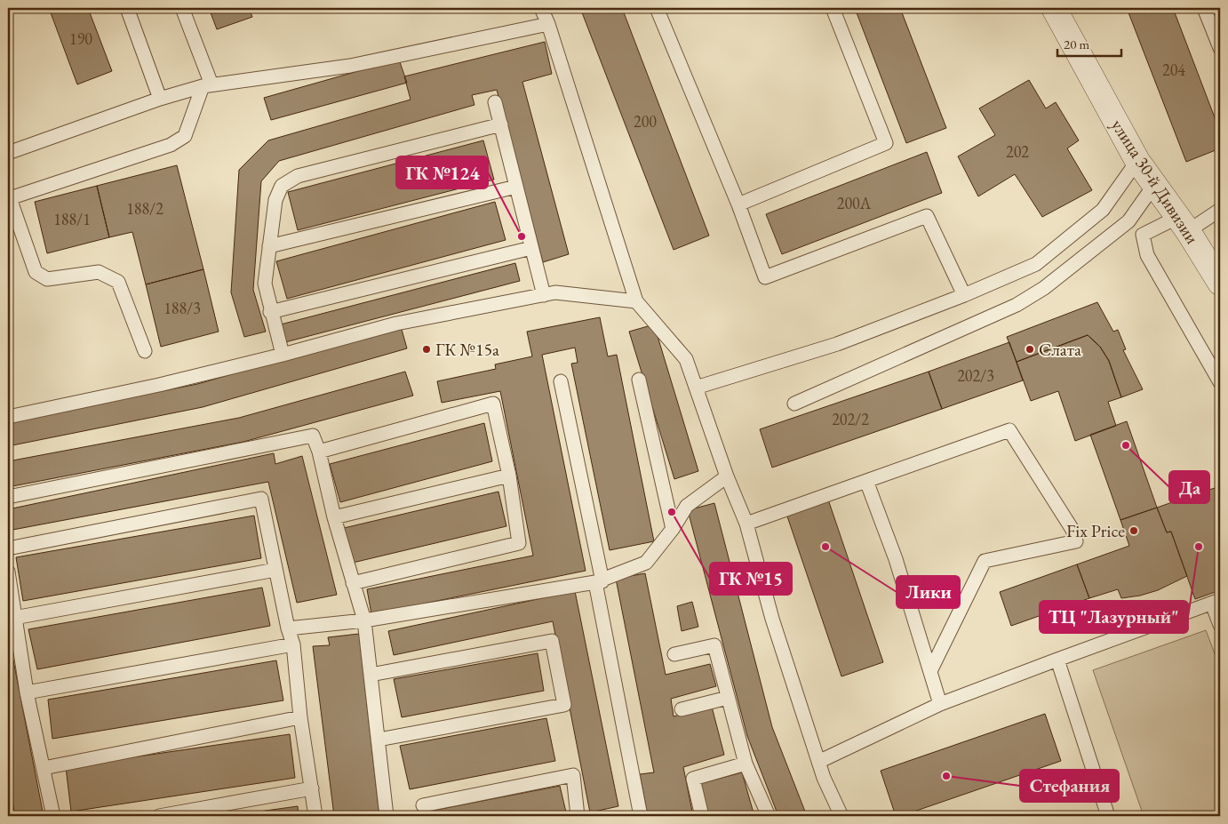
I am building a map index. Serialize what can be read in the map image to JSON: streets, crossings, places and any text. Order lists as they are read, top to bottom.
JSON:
{
  "streets": {
    "street": ["улица 30-й Дивизии"]
  },
  "places": [
    "ГК №124",
    "ГК №15а",
    "Слата",
    "Да",
    "ГК №15",
    "Fix Price",
    "Лики",
    "ТЦ \"Лазурный\"",
    "Стефания"
  ],
  "house_numbers": [
    "190",
    "204",
    "200",
    "202",
    "200А",
    "188/2",
    "188/1",
    "188/3",
    "202/3",
    "202/2"
  ],
  "scale_bar": "20 m"
}
